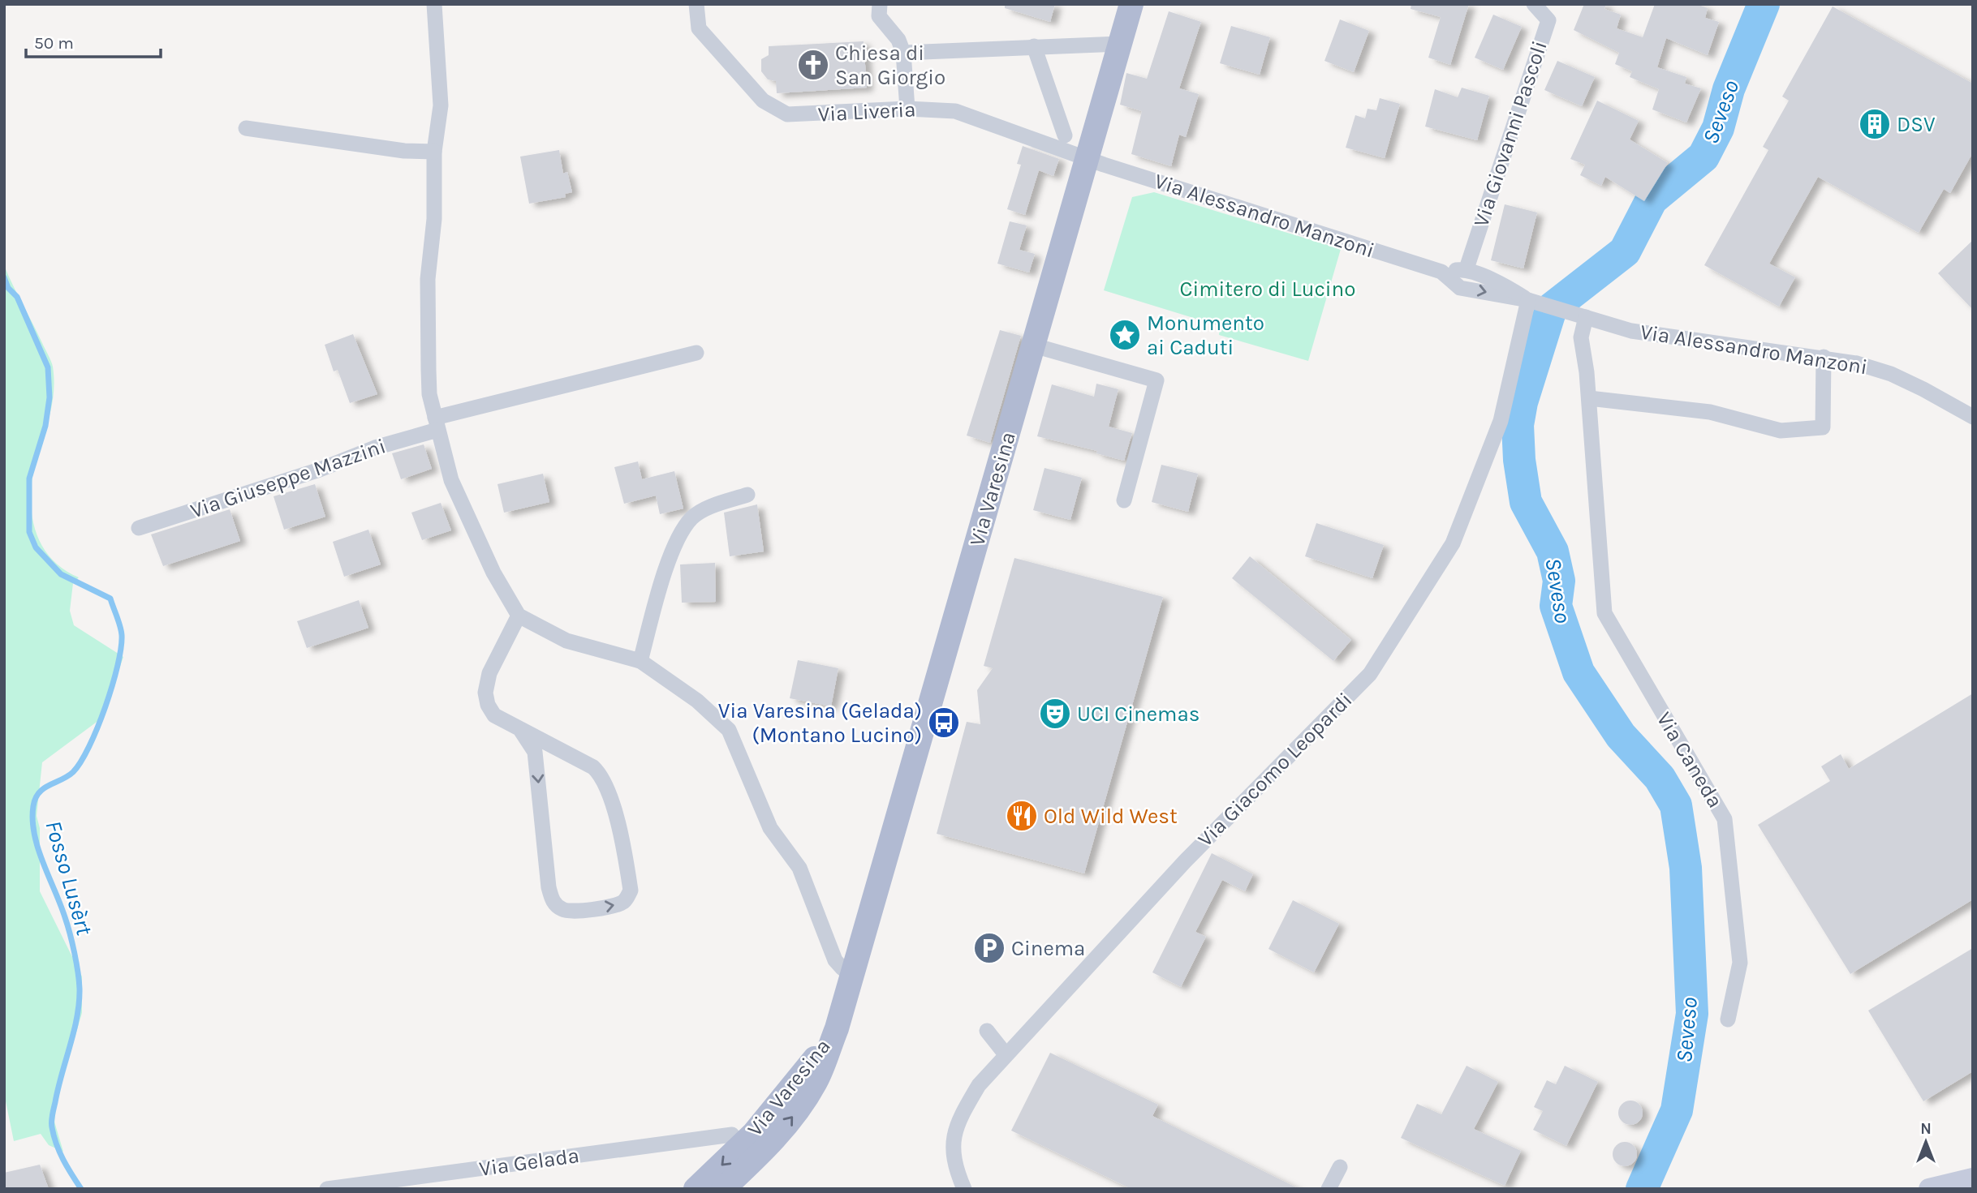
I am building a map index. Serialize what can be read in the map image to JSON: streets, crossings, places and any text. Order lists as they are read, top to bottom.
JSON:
{
  "streets": {
    "main road": ["Via Varesina"],
    "street": [
      "Via Liveria",
      "Via Giovanni Pascoli",
      "Via Alessandro Manzoni",
      "Via Giuseppe Mazzini",
      "Via Caneda",
      "Via Giacomo Leopardi",
      "Via Gelada"
    ]
  },
  "crossings": [
    ["Via Liveria", "Via Alessandro Manzoni"],
    ["Via Liveria", "Via Varesina"],
    ["Via Giovanni Pascoli", "Via Alessandro Manzoni"],
    ["Via Alessandro Manzoni", "Via Varesina"],
    ["Via Alessandro Manzoni", "Via Giacomo Leopardi"]
  ],
  "water": ["Seveso", "Fosso Lusèrt"],
  "parks": ["Cimitero di Lucino"],
  "places": {
    "church": ["Chiesa di San Giorgio"],
    "building": ["DSV"],
    "place": ["Monumento ai Caduti"],
    "theatre": ["UCI Cinemas"],
    "bus stop": ["Via Varesina (Gelada) (Montano Lucino)"],
    "restaurant": ["Old Wild West"],
    "parking": ["Cinema"]
  },
  "scale_bar": "50 m",
  "north": "top"
}
